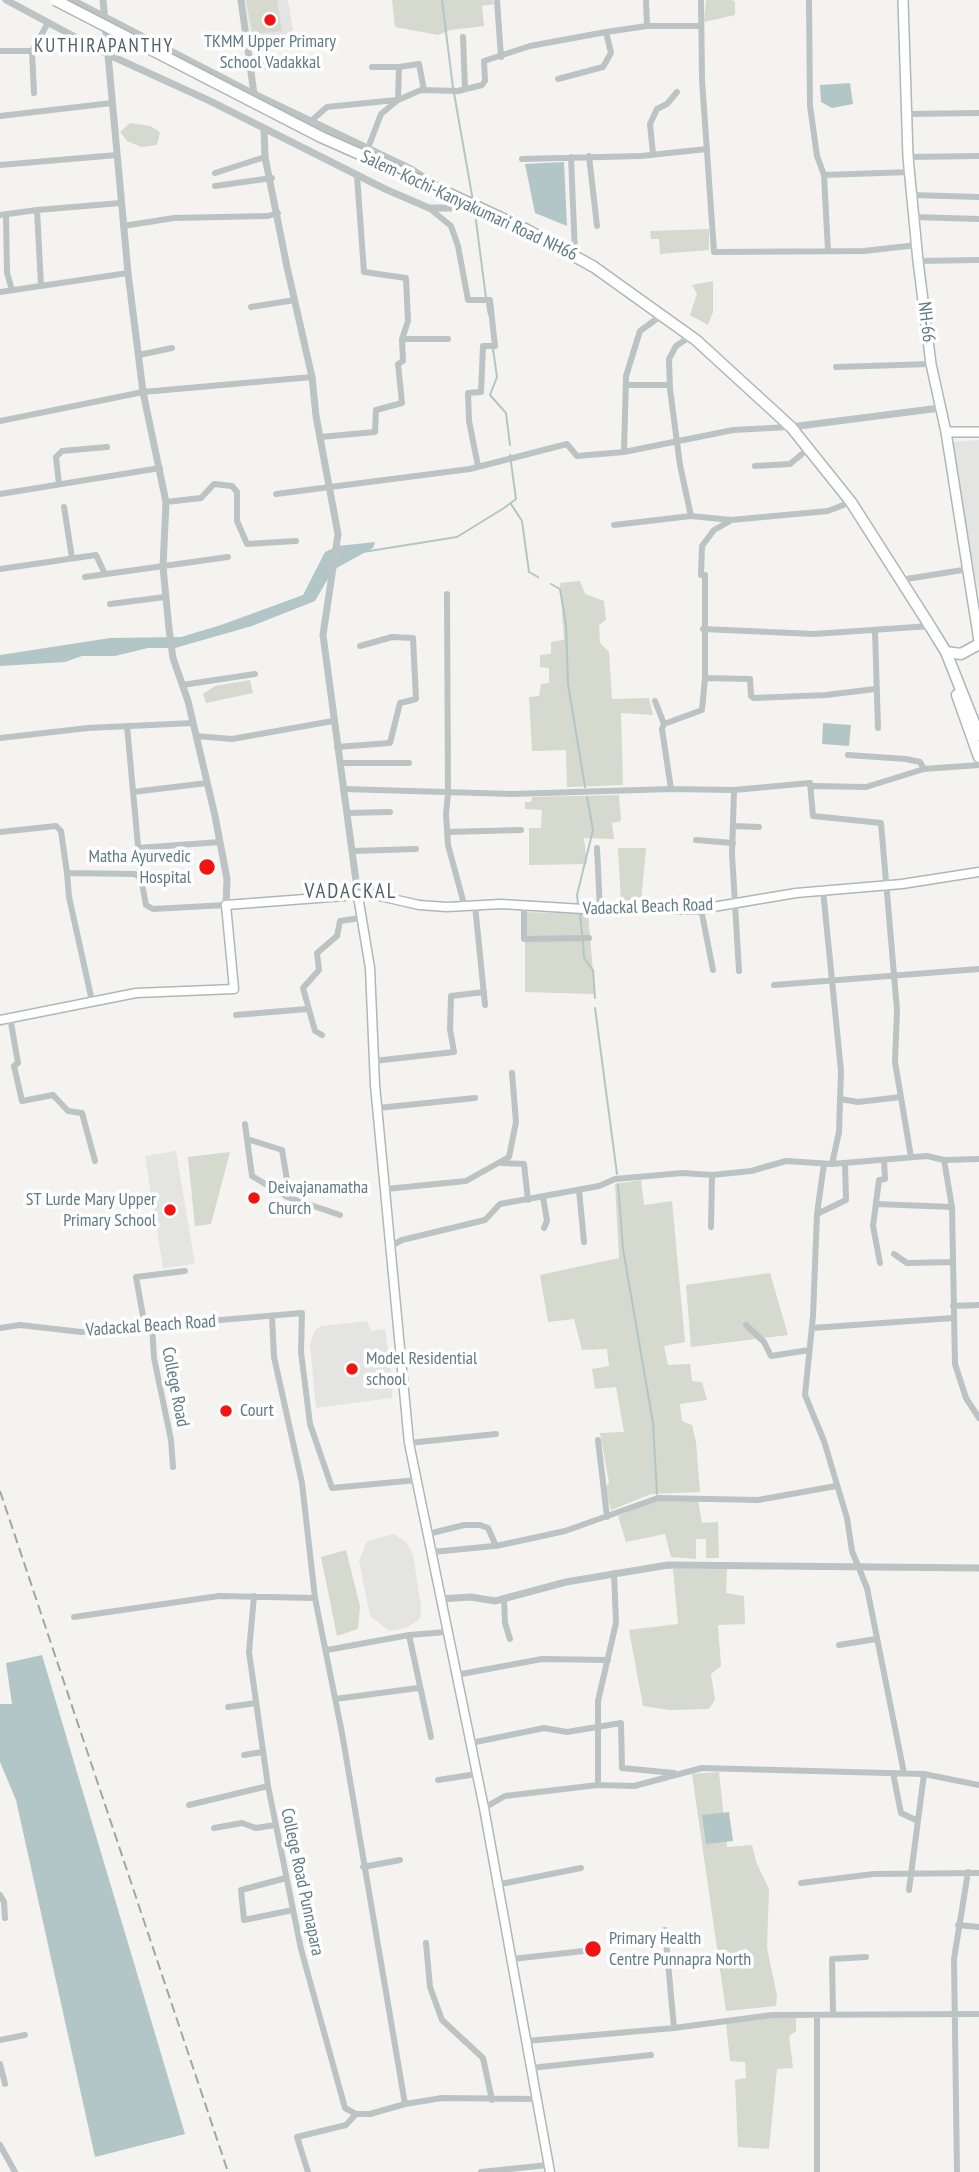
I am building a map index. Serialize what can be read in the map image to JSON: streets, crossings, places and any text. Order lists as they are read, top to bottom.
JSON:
{
  "streets": {
    "highway": ["Salem-Kochi-Kanyakumari Road NH66"],
    "main road": ["NH-66", "Vadackal Beach Road"],
    "street": ["College Road", "College Road Punnapara"]
  },
  "crossings": [
    ["Vadackal Beach Road", "College Road"]
  ],
  "districts": ["KUTHIRAPANTHY", "VADACKAL"],
  "places": [
    "TKMM Upper Primary School Vadakkal",
    "Matha Ayurvedic Hospital",
    "Deivajanamatha Church",
    "ST Lurde Mary Upper Primary School",
    "Model Residential school",
    "Court",
    "Primary Health Centre Punnapra North"
  ]
}
